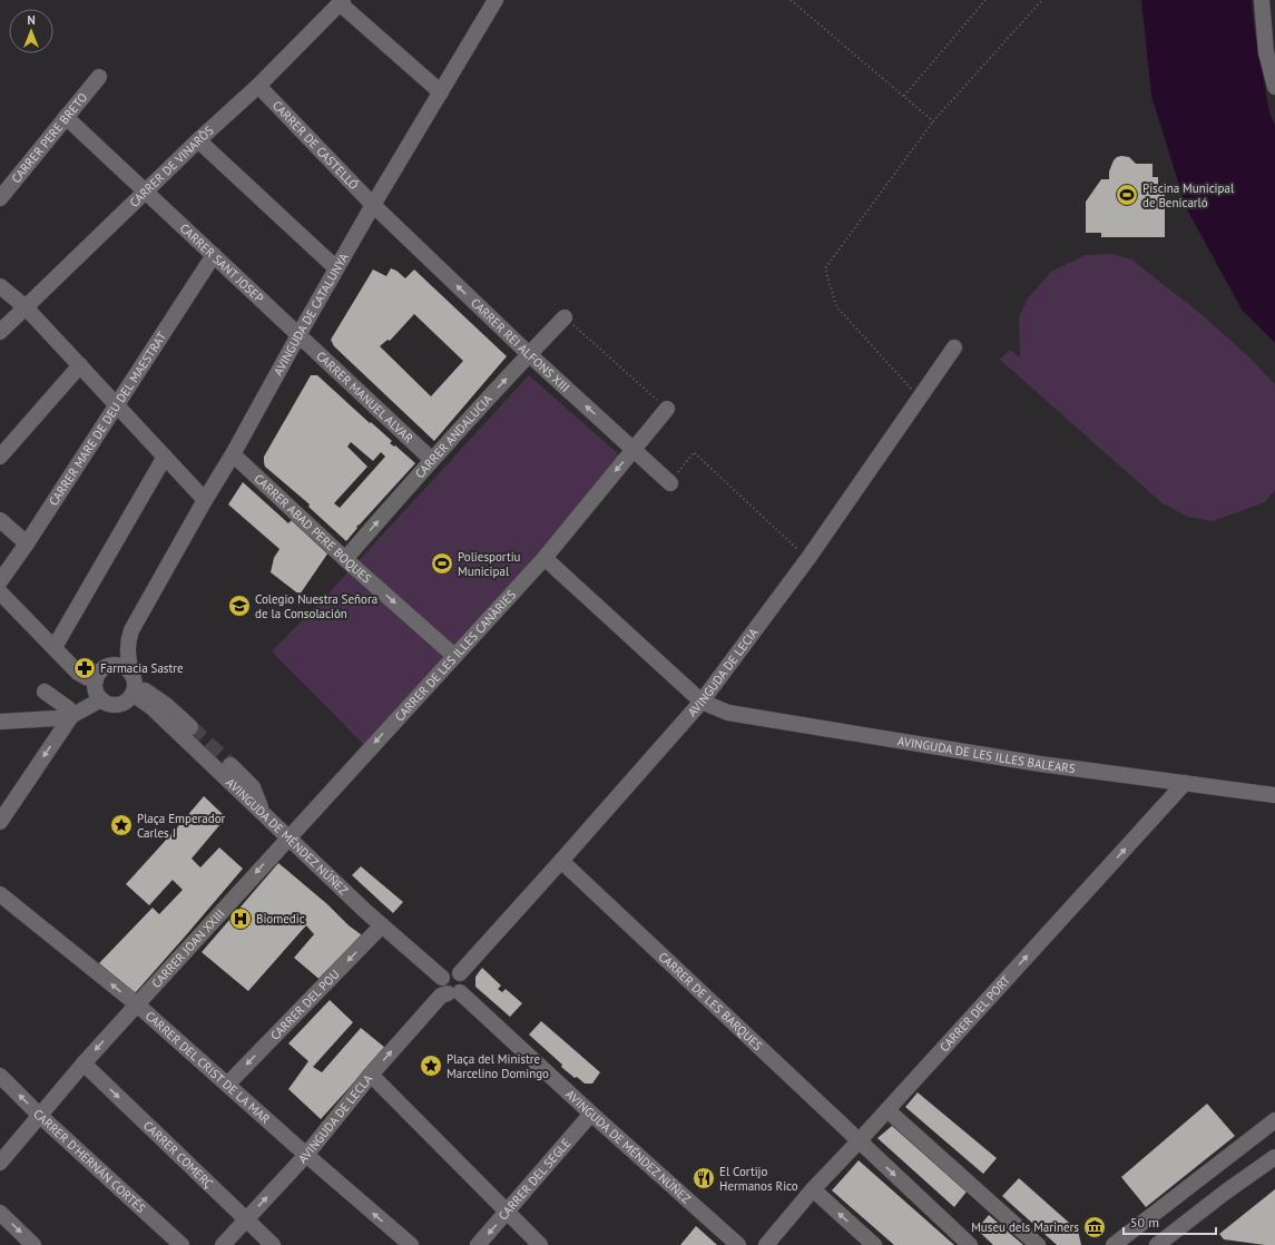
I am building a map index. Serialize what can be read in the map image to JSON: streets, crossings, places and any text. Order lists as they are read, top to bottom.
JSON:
{
  "streets": {
    "street": [
      "CARRER PERE BRETO",
      "CARRER DE CASTELLÓ",
      "CARRER DE VINARÒS",
      "CARRER SANT JOSEP",
      "AVINGUDA DE CATALUNYA",
      "CARRER REI ALFONS XIII",
      "CARRER MANUEL ALVAR",
      "CARRER MARE DE DEU DEL MAESTRAT",
      "CARRER ANDALUCIA",
      "CARRER ABAD PERE BOQUES",
      "CARRER DE LES ILLES CANÀRIES",
      "AVINGUDA DE LECIA",
      "AVINGUDA DE LES ILLES BALEARS",
      "AVINGUDA DE MÉNDEZ NÚÑEZ",
      "CARRER JOAN XXIII",
      "CARRER DE LES BARQUES",
      "CARRER DEL POU",
      "CARRER DEL PORT",
      "CARRER DEL CRIST DE LA MAR",
      "AVINGUDA DE LECLA",
      "CARRER COMERÇ",
      "CARRER D'HERNÁN CORTÉS",
      "CARRER DEL SEGLE"
    ]
  },
  "crossings": [
    ["CARRER PERE BRETO", "CARRER SANT JOSEP"],
    ["CARRER DE CASTELLÓ", "CARRER DE VINARÒS"],
    ["CARRER DE CASTELLÓ", "AVINGUDA DE CATALUNYA"],
    ["CARRER DE CASTELLÓ", "CARRER REI ALFONS XIII"],
    ["CARRER DE VINARÒS", "CARRER SANT JOSEP"],
    ["CARRER SANT JOSEP", "AVINGUDA DE CATALUNYA"],
    ["CARRER SANT JOSEP", "CARRER MANUEL ALVAR"],
    ["CARRER SANT JOSEP", "CARRER MARE DE DEU DEL MAESTRAT"],
    ["AVINGUDA DE CATALUNYA", "CARRER REI ALFONS XIII"],
    ["AVINGUDA DE CATALUNYA", "CARRER MANUEL ALVAR"],
    ["AVINGUDA DE CATALUNYA", "CARRER ABAD PERE BOQUES"],
    ["AVINGUDA DE CATALUNYA", "AVINGUDA DE MÉNDEZ NÚÑEZ"],
    ["CARRER REI ALFONS XIII", "CARRER ANDALUCIA"],
    ["CARRER REI ALFONS XIII", "CARRER DE LES ILLES CANÀRIES"],
    ["CARRER MANUEL ALVAR", "CARRER ANDALUCIA"],
    ["CARRER ANDALUCIA", "CARRER ABAD PERE BOQUES"],
    ["CARRER ABAD PERE BOQUES", "CARRER DE LES ILLES CANÀRIES"],
    ["CARRER DE LES ILLES CANÀRIES", "AVINGUDA DE LES ILLES BALEARS"],
    ["CARRER DE LES ILLES CANÀRIES", "AVINGUDA DE MÉNDEZ NÚÑEZ"],
    ["CARRER DE LES ILLES CANÀRIES", "CARRER JOAN XXIII"],
    ["AVINGUDA DE LECIA", "AVINGUDA DE LES ILLES BALEARS"],
    ["AVINGUDA DE LECIA", "AVINGUDA DE MÉNDEZ NÚÑEZ"],
    ["AVINGUDA DE LECIA", "CARRER DE LES BARQUES"],
    ["AVINGUDA DE LECIA", "AVINGUDA DE LECLA"],
    ["AVINGUDA DE LES ILLES BALEARS", "CARRER DEL PORT"],
    ["AVINGUDA DE MÉNDEZ NÚÑEZ", "CARRER JOAN XXIII"],
    ["AVINGUDA DE MÉNDEZ NÚÑEZ", "CARRER DEL POU"],
    ["AVINGUDA DE MÉNDEZ NÚÑEZ", "AVINGUDA DE LECLA"],
    ["AVINGUDA DE MÉNDEZ NÚÑEZ", "CARRER DEL SEGLE"],
    ["CARRER JOAN XXIII", "CARRER DEL CRIST DE LA MAR"],
    ["CARRER JOAN XXIII", "CARRER COMERÇ"],
    ["CARRER JOAN XXIII", "CARRER D'HERNÁN CORTÉS"],
    ["CARRER DE LES BARQUES", "CARRER DEL PORT"],
    ["CARRER DEL POU", "CARRER DEL CRIST DE LA MAR"],
    ["CARRER DEL CRIST DE LA MAR", "AVINGUDA DE LECLA"],
    ["AVINGUDA DE LECLA", "CARRER COMERÇ"]
  ],
  "one_way": [
    "CARRER REI ALFONS XIII",
    "CARRER ANDALUCIA",
    "CARRER ABAD PERE BOQUES",
    "CARRER DE LES ILLES CANÀRIES",
    "CARRER JOAN XXIII",
    "CARRER DEL POU",
    "CARRER DEL PORT",
    "AVINGUDA DE LECLA",
    "CARRER COMERÇ"
  ],
  "places": {
    "sports": ["Piscina Municipal de Benicarló", "Poliesportiu Municipal"],
    "school or university": ["Colegio Nuestra Señora de la Consolación"],
    "pharmacy": ["Farmacia Sastre"],
    "place": ["Plaça Emperador Carles I", "Plaça del Ministre Marcelino Domingo"],
    "hospital": ["Biomedic"],
    "restaurant": ["El Cortijo Hermanos Rico"],
    "museum": ["Museu dels Mariners"]
  },
  "scale_bar": "50 m",
  "north": "top"
}
